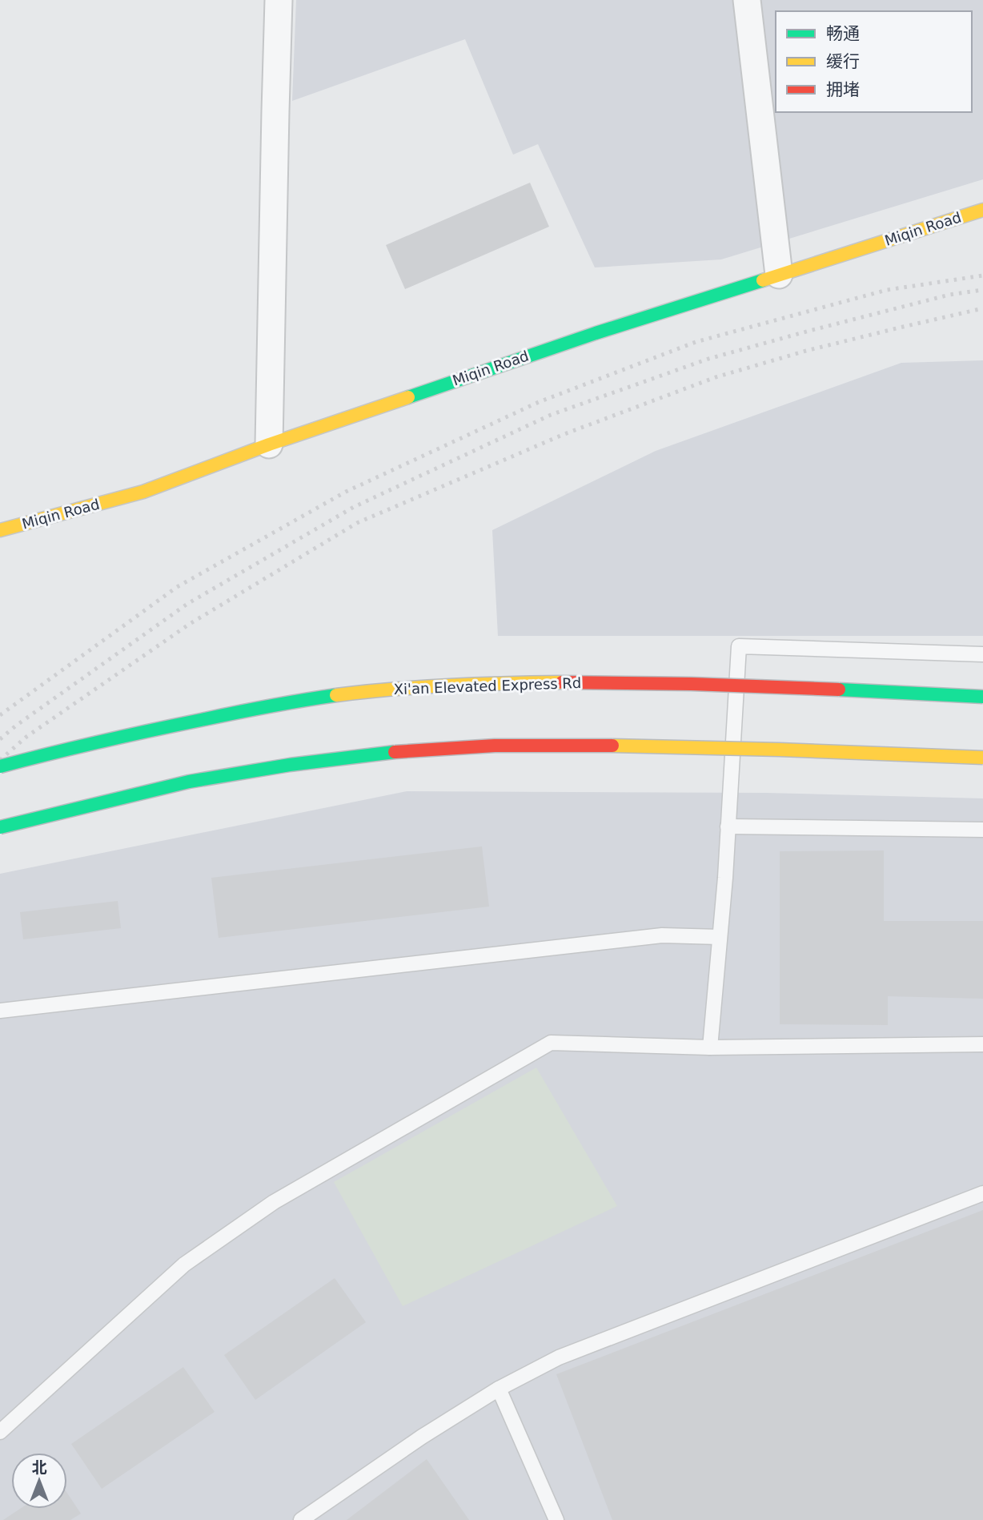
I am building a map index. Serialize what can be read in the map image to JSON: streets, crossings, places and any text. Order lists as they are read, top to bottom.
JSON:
{
  "streets": {
    "main road": ["Miqin Road", "Xi'an Elevated Express Rd"]
  },
  "legend": ["畅通", "缓行", "拥堵"],
  "north": "top"
}
